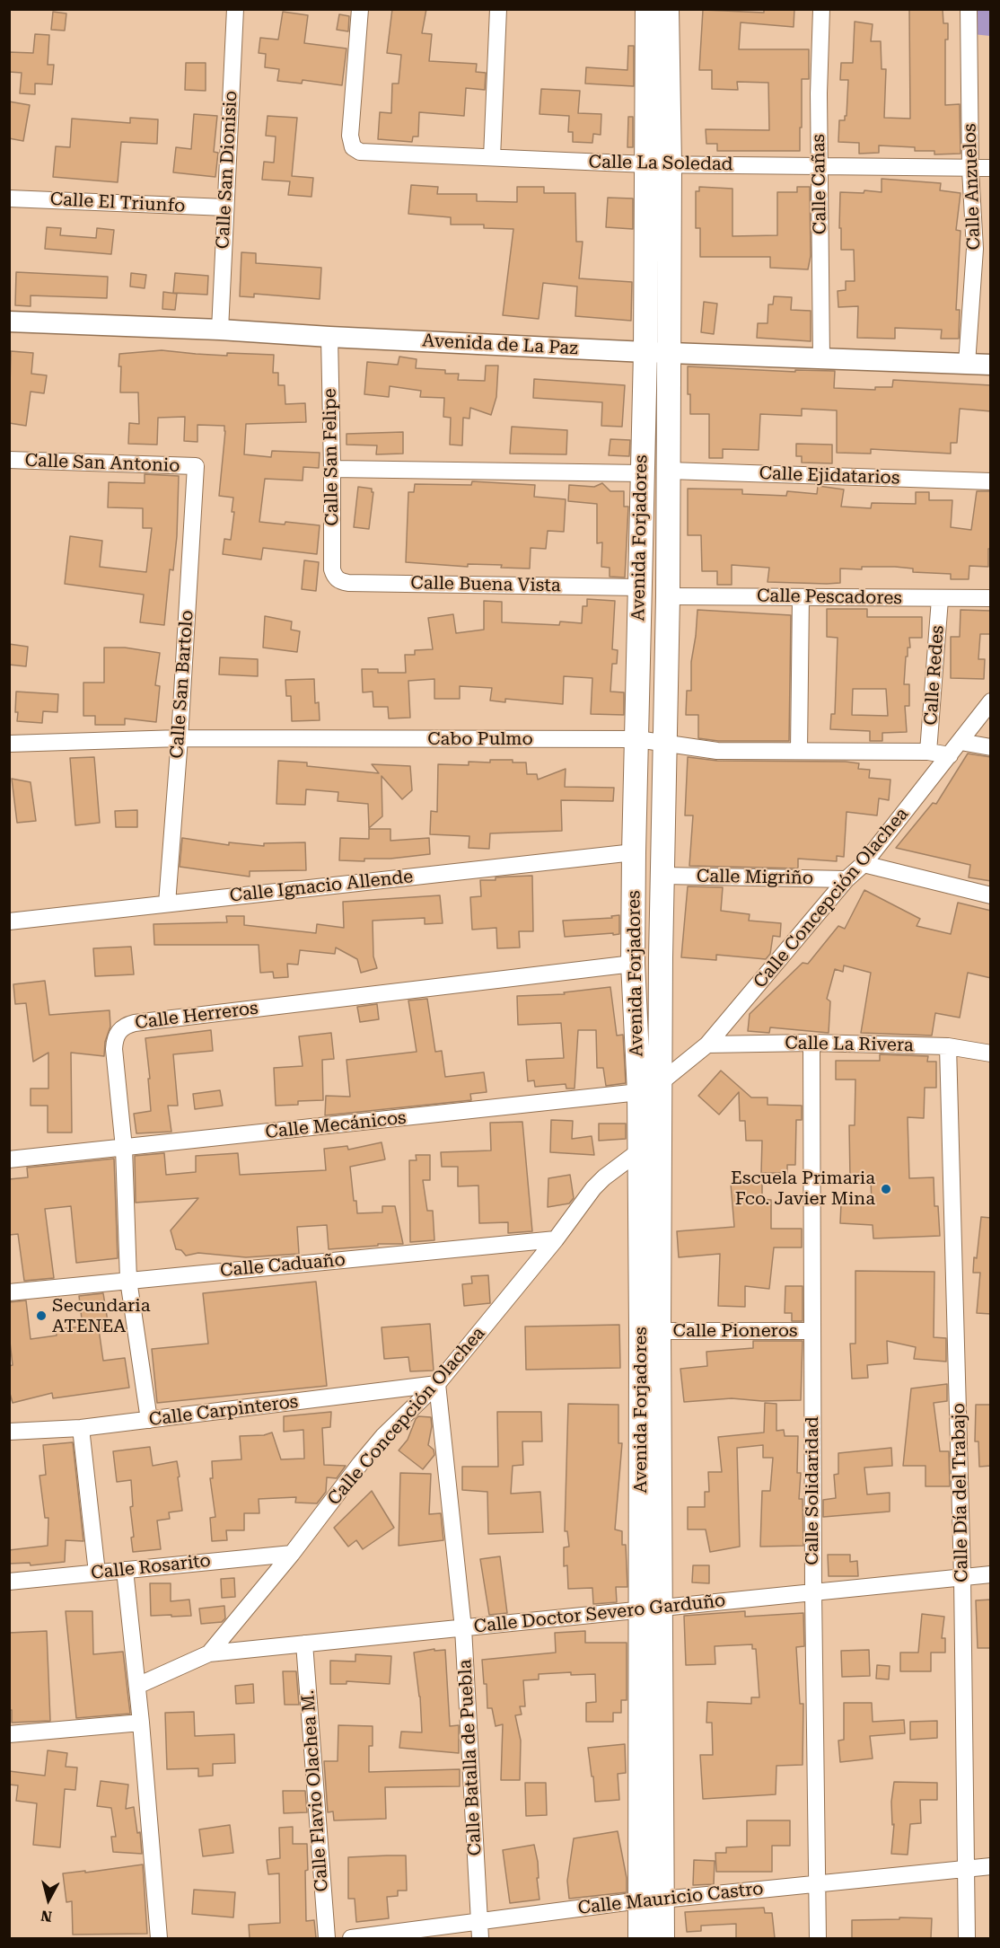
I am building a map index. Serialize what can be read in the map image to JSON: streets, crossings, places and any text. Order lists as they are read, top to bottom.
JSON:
{
  "streets": {
    "main road": ["Avenida Forjadores"],
    "street": [
      "Calle La Soledad",
      "Calle San Dionisio",
      "Calle Cañas",
      "Calle Anzuelos",
      "Calle El Triunfo",
      "Avenida de La Paz",
      "Calle San Felipe",
      "Calle San Antonio",
      "Calle Ejidatarios",
      "Calle Buena Vista",
      "Calle Pescadores",
      "Calle Redes",
      "Calle San Bartolo",
      "Cabo Pulmo",
      "Calle Migriño",
      "Calle Ignacio Allende",
      "Calle Concepción Olachea",
      "Calle Herreros",
      "Calle La Rivera",
      "Calle Mecánicos",
      "Calle Caduaño",
      "Calle Pioneros",
      "Calle Carpinteros",
      "Calle Solidaridad",
      "Calle Día del Trabajo",
      "Calle Rosarito",
      "Calle Doctor Severo Garduño",
      "Calle Batalla de Puebla",
      "Calle Flavio Olachea M.",
      "Calle Mauricio Castro"
    ]
  },
  "crossings": [
    ["Calle La Soledad", "Calle Cañas"],
    ["Calle La Soledad", "Calle Anzuelos"],
    ["Calle La Soledad", "Avenida Forjadores"],
    ["Calle San Dionisio", "Calle El Triunfo"],
    ["Calle San Dionisio", "Avenida de La Paz"],
    ["Calle Cañas", "Avenida de La Paz"],
    ["Calle Anzuelos", "Avenida de La Paz"],
    ["Avenida de La Paz", "Calle San Felipe"],
    ["Avenida de La Paz", "Avenida Forjadores"],
    ["Calle San Felipe", "Calle Buena Vista"],
    ["Calle San Antonio", "Calle San Bartolo"],
    ["Calle Ejidatarios", "Avenida Forjadores"],
    ["Avenida Forjadores", "Calle Buena Vista"],
    ["Avenida Forjadores", "Calle Pescadores"],
    ["Avenida Forjadores", "Cabo Pulmo"],
    ["Avenida Forjadores", "Calle Migriño"],
    ["Avenida Forjadores", "Calle Ignacio Allende"],
    ["Avenida Forjadores", "Calle Concepción Olachea"],
    ["Avenida Forjadores", "Calle Herreros"],
    ["Avenida Forjadores", "Calle Mecánicos"],
    ["Avenida Forjadores", "Calle Pioneros"],
    ["Avenida Forjadores", "Calle Doctor Severo Garduño"],
    ["Avenida Forjadores", "Calle Mauricio Castro"],
    ["Calle Pescadores", "Calle Redes"],
    ["Calle Redes", "Cabo Pulmo"],
    ["Calle San Bartolo", "Cabo Pulmo"],
    ["Calle San Bartolo", "Calle Ignacio Allende"],
    ["Cabo Pulmo", "Calle Concepción Olachea"],
    ["Calle Migriño", "Calle Concepción Olachea"],
    ["Calle Concepción Olachea", "Calle La Rivera"],
    ["Calle Concepción Olachea", "Calle Mecánicos"],
    ["Calle Concepción Olachea", "Calle Caduaño"],
    ["Calle Concepción Olachea", "Calle Carpinteros"],
    ["Calle Concepción Olachea", "Calle Rosarito"],
    ["Calle Concepción Olachea", "Calle Doctor Severo Garduño"],
    ["Calle Concepción Olachea", "Calle Batalla de Puebla"],
    ["Calle Herreros", "Calle Mecánicos"],
    ["Calle Herreros", "Calle Caduaño"],
    ["Calle Herreros", "Calle Carpinteros"],
    ["Calle La Rivera", "Calle Solidaridad"],
    ["Calle La Rivera", "Calle Día del Trabajo"],
    ["Calle Pioneros", "Calle Solidaridad"],
    ["Calle Carpinteros", "Calle Batalla de Puebla"],
    ["Calle Solidaridad", "Calle Doctor Severo Garduño"],
    ["Calle Solidaridad", "Calle Mauricio Castro"],
    ["Calle Día del Trabajo", "Calle Doctor Severo Garduño"],
    ["Calle Día del Trabajo", "Calle Mauricio Castro"],
    ["Calle Doctor Severo Garduño", "Calle Batalla de Puebla"],
    ["Calle Doctor Severo Garduño", "Calle Flavio Olachea M."],
    ["Calle Batalla de Puebla", "Calle Mauricio Castro"]
  ],
  "places": ["Escuela Primaria Fco. Javier Mina", "Secundaria ATENEA"],
  "north": "bottom"
}
